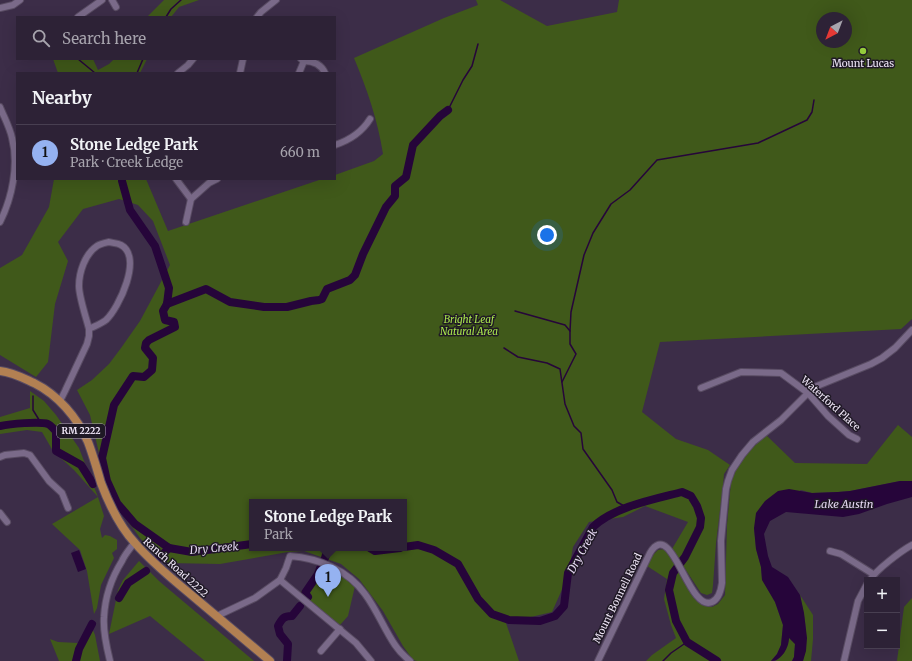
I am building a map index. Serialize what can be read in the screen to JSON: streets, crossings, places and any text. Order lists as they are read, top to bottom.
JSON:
{
  "streets": {
    "main road": ["RM 2222", "Ranch Road 2222"],
    "street": ["Waterford Place", "Mount Bonnell Road"]
  },
  "crossings": [
    ["Waterford Place", "Mount Bonnell Road"]
  ],
  "water": ["Lake Austin", "Dry Creek"],
  "parks": ["Bright Leaf Natural Area"],
  "places": ["Mount Lucas"],
  "north": "bottom left",
  "page": {
    "search": "Search here",
    "heading": "Nearby",
    "list": [
      {
        "mark": "1",
        "name": "Stone Ledge Park",
        "note": "Park · Creek Ledge",
        "value": "660 m"
      }
    ],
    "popup": ["Stone Ledge Park", "Park"],
    "pins": "1",
    "map_buttons": ["+", "−"]
  }
}
